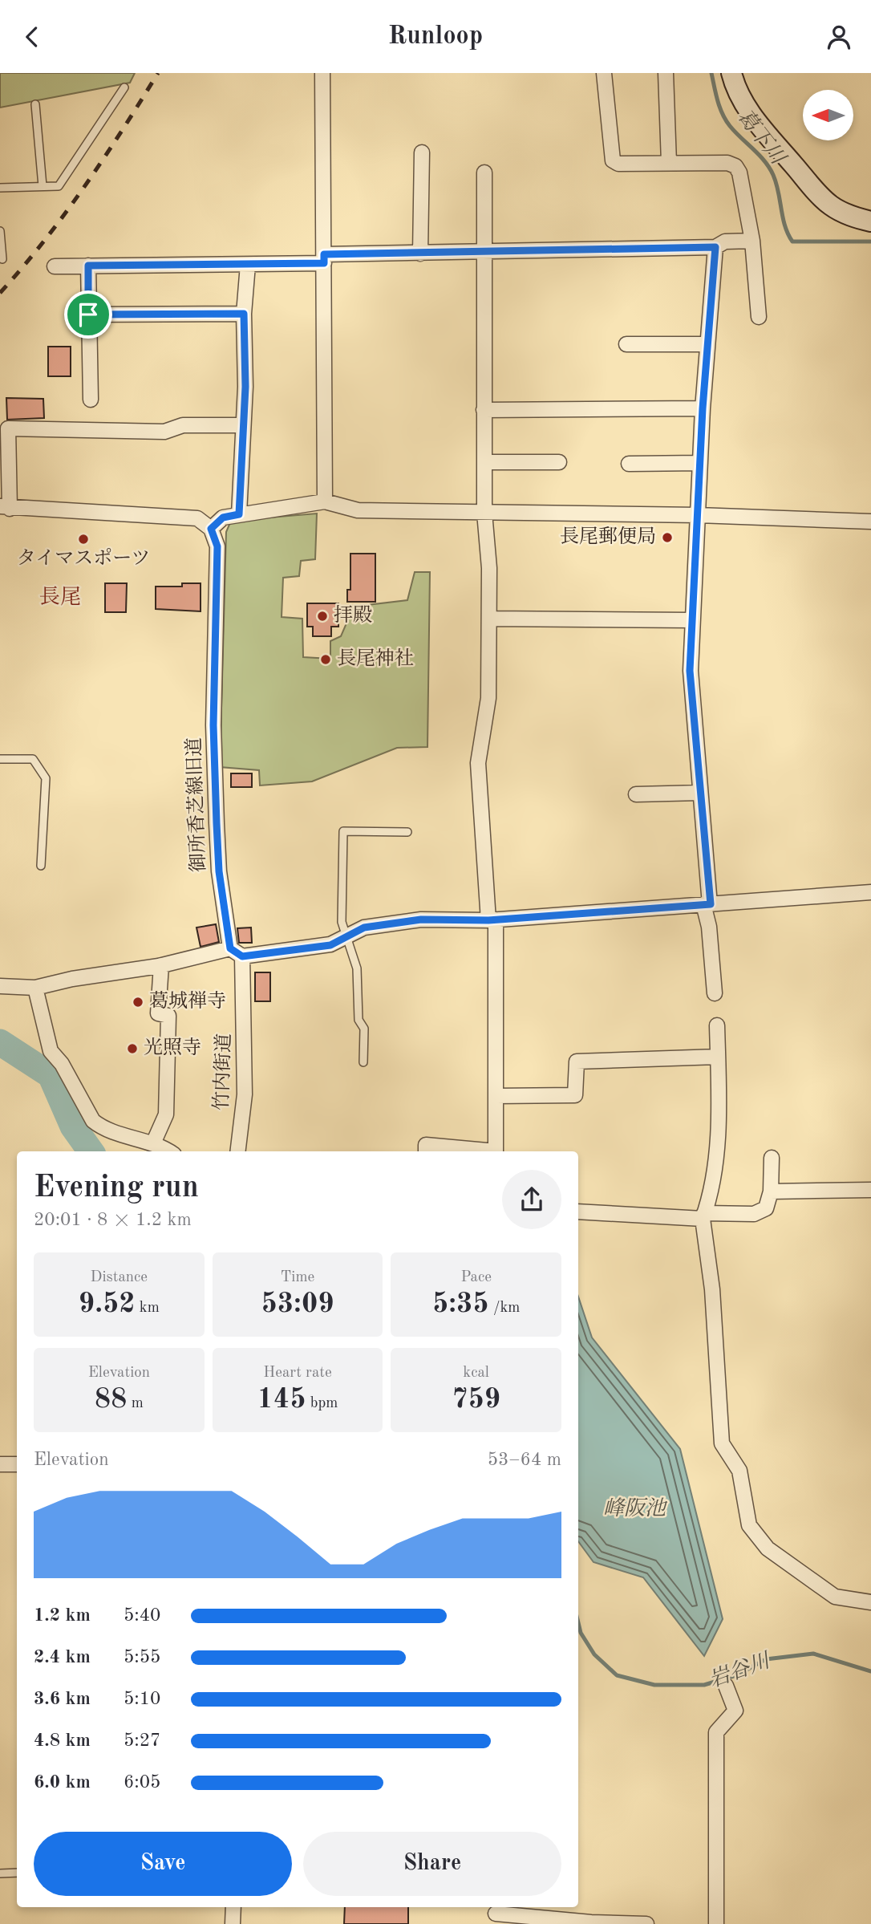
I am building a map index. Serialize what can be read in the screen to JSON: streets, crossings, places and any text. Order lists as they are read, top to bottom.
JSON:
{
  "streets": {
    "street": ["御所香芝線旧道", "竹内街道"]
  },
  "crossings": [
    ["御所香芝線旧道", "竹内街道"]
  ],
  "districts": ["長尾"],
  "water": ["葛下川", "峰阪池", "岩谷川"],
  "places": [
    "長尾郵便局",
    "タイマスポーツ",
    "拝殿",
    "長尾神社",
    "葛城禅寺",
    "光照寺"
  ],
  "north": "left",
  "page": {
    "header": "Runloop",
    "heading": ["Evening run", "20:01 · 8 × 1.2 km"],
    "stats": [
      ["Distance", "9.52 km"],
      ["Time", "53:09"],
      ["Pace", "5:35 /km"],
      ["Elevation", "88 m"],
      ["Heart rate", "145 bpm"],
      ["kcal", "759"]
    ],
    "chart": ["Elevation", "53–64 m"],
    "list": [
      {
        "name": "1.2 km",
        "note": "5:40"
      },
      {
        "name": "2.4 km",
        "note": "5:55"
      },
      {
        "name": "3.6 km",
        "note": "5:10"
      },
      {
        "name": "4.8 km",
        "note": "5:27"
      },
      {
        "name": "6.0 km",
        "note": "6:05"
      }
    ],
    "buttons": ["Save", "Share"]
  }
}
